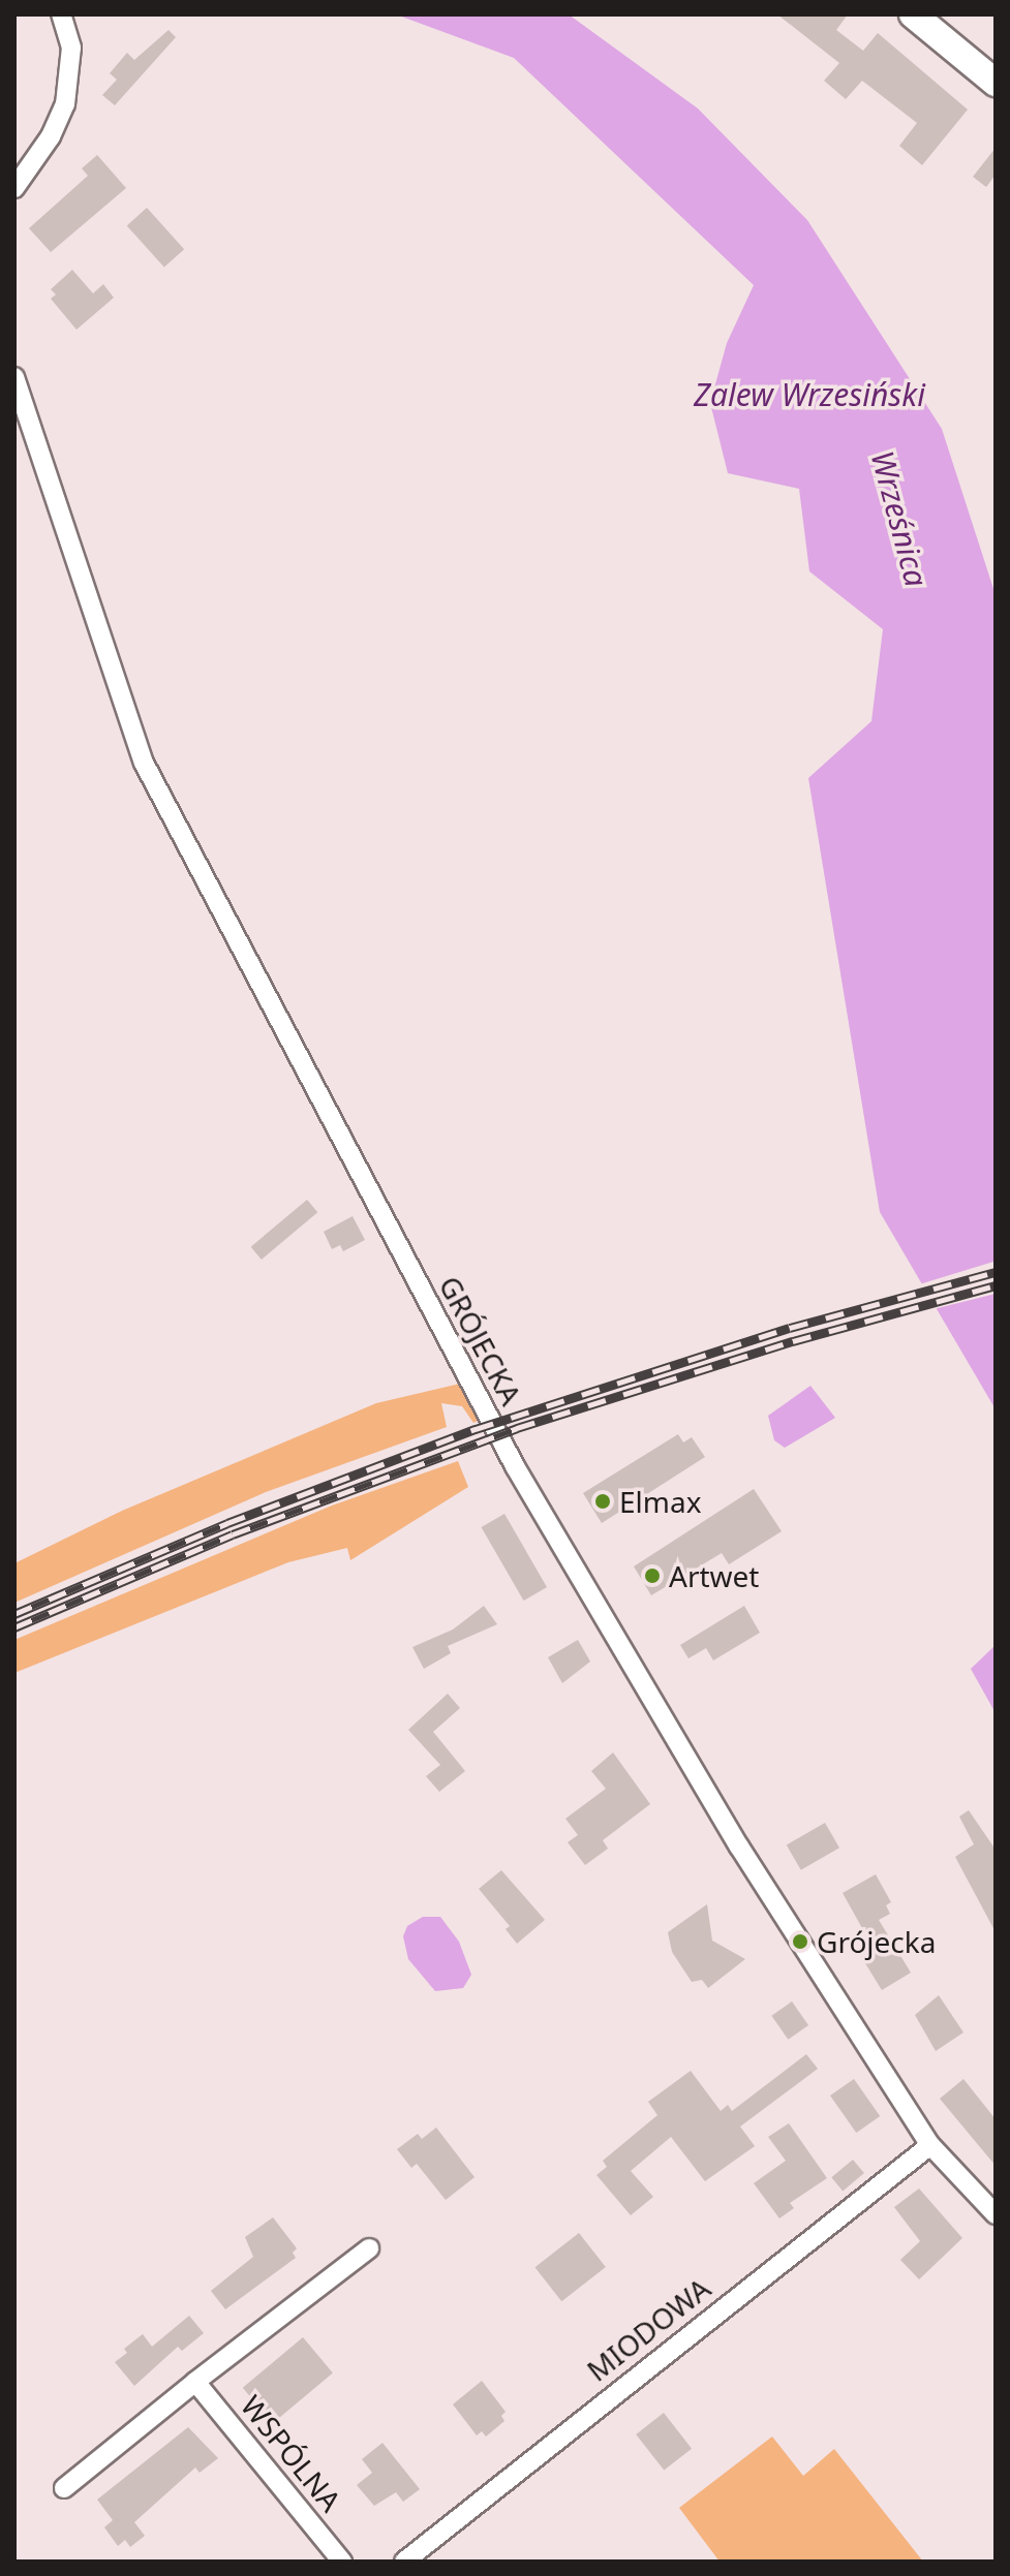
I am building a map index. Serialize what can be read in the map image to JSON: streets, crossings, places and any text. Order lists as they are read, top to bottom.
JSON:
{
  "streets": {
    "street": ["GRÓJECKA", "MIODOWA", "WSPÓLNA"]
  },
  "crossings": [
    ["GRÓJECKA", "MIODOWA"]
  ],
  "water": ["Zalew Wrzesiński", "Wrześnica"],
  "places": ["Elmax", "Artwet", "Grójecka"]
}
